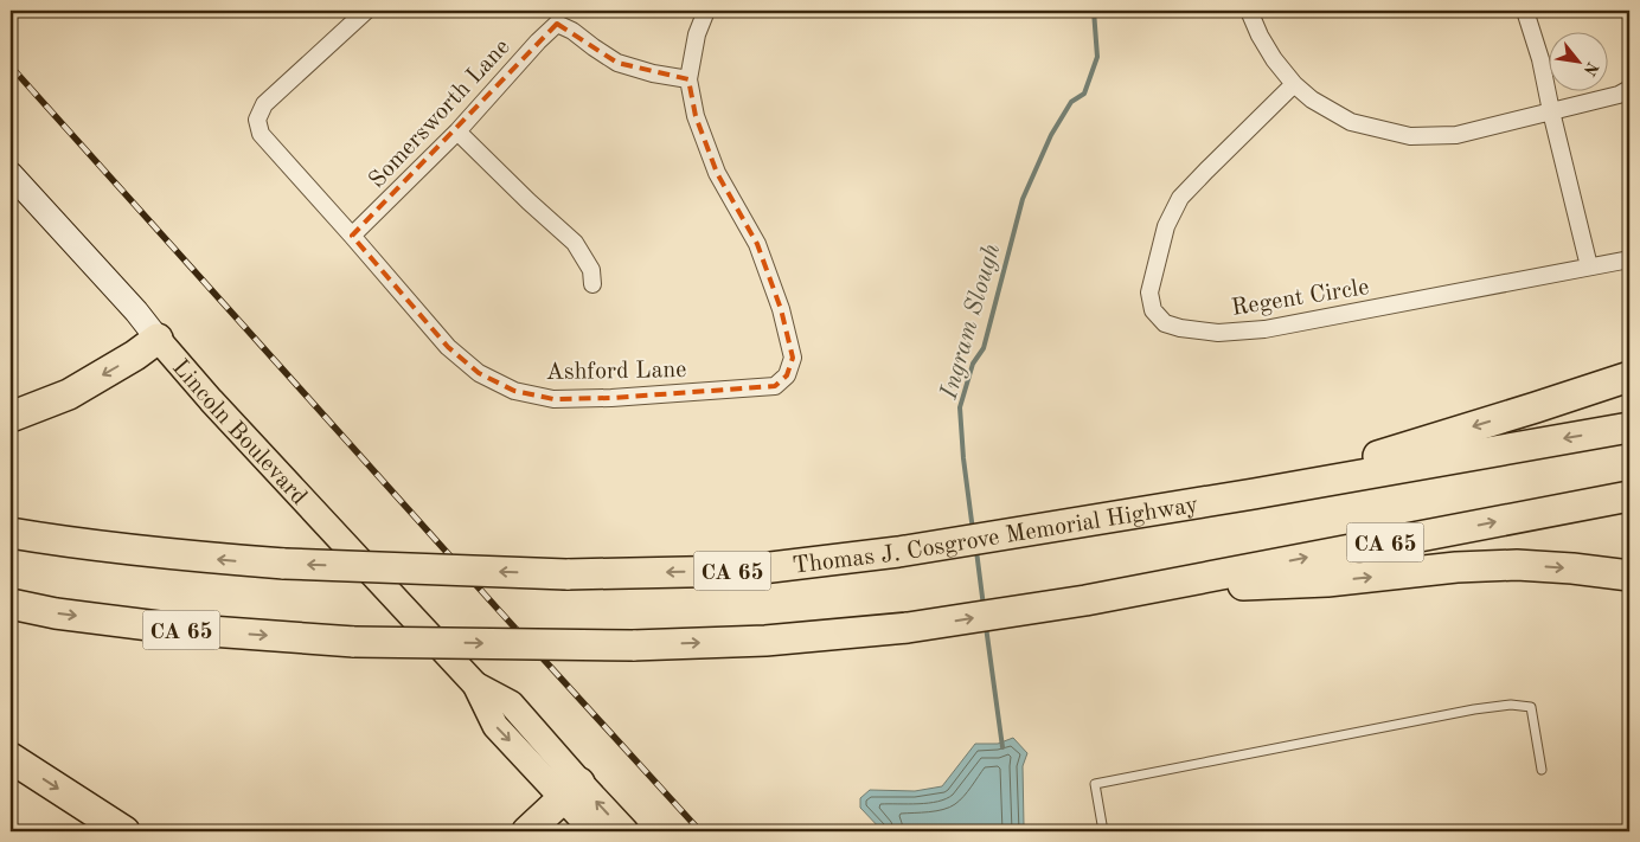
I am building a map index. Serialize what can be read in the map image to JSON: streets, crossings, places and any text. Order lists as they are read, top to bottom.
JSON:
{
  "streets": {
    "highway": ["Thomas J. Cosgrove Memorial Highway", "CA 65"],
    "main road": ["Lincoln Boulevard"],
    "street": ["Somersworth Lane", "Regent Circle", "Ashford Lane"]
  },
  "crossings": [
    ["Somersworth Lane", "Ashford Lane"]
  ],
  "water": ["Ingram Slough"],
  "north": "bottom right"
}
